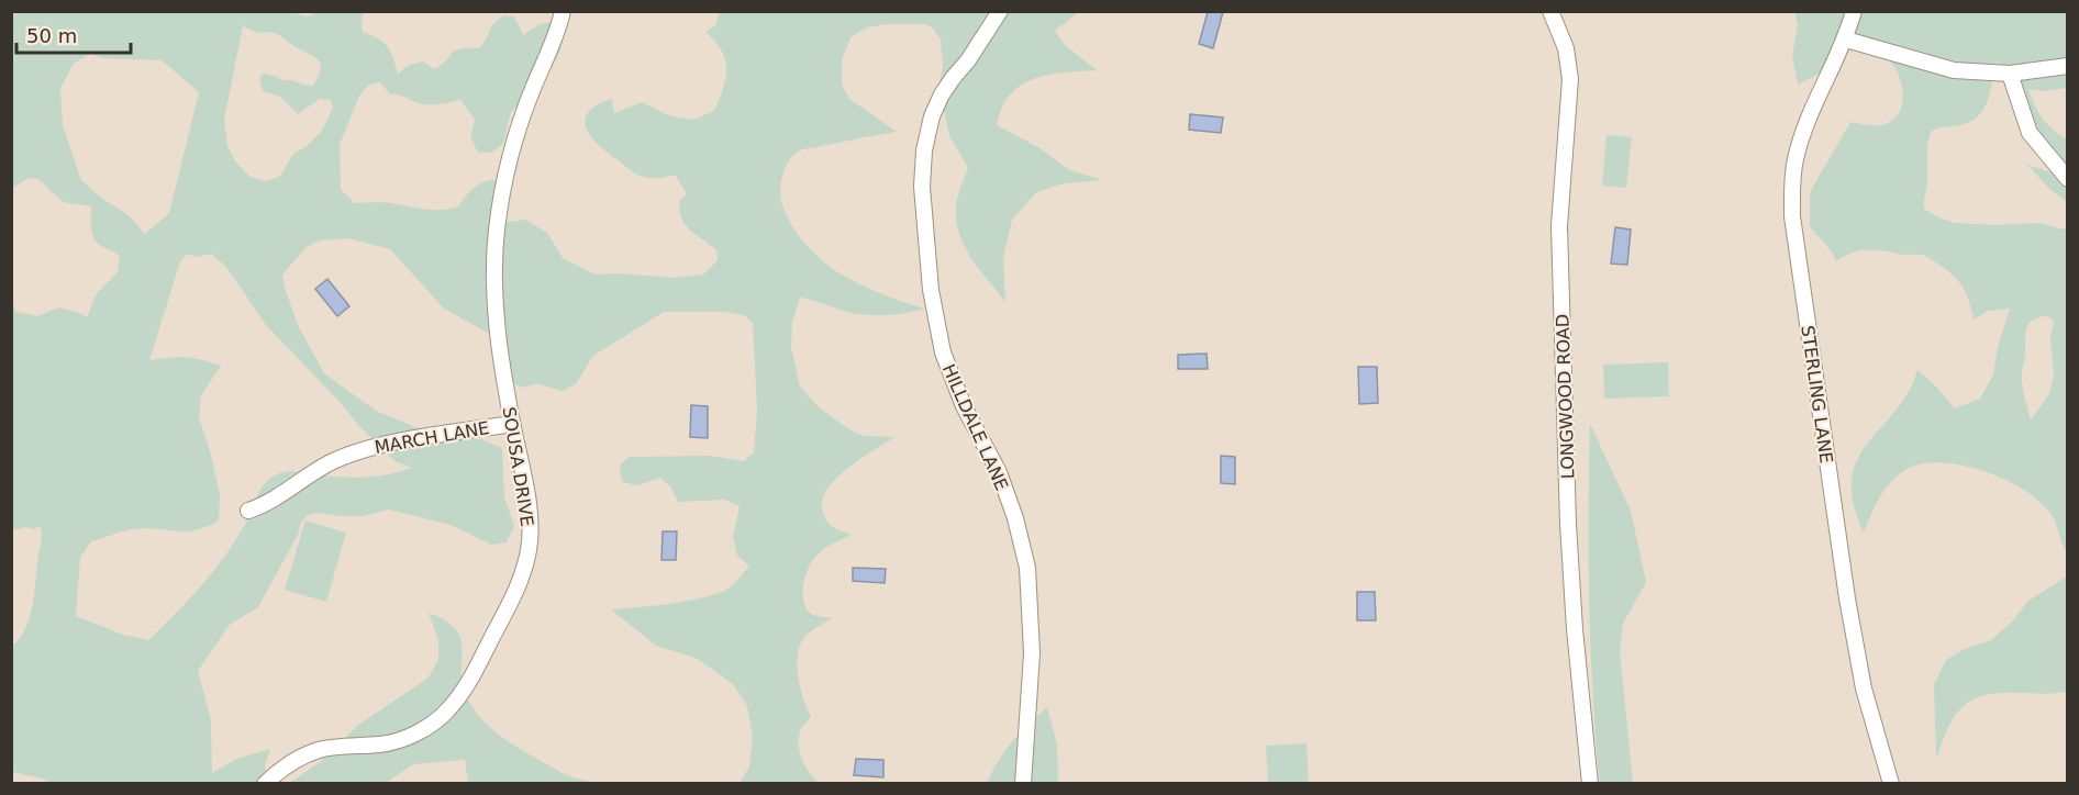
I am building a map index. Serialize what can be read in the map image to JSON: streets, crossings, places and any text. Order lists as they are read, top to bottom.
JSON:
{
  "streets": {
    "street": [
      "STERLING LANE",
      "LONGWOOD ROAD",
      "HILLDALE LANE",
      "MARCH LANE",
      "SOUSA DRIVE"
    ]
  },
  "crossings": [
    ["MARCH LANE", "SOUSA DRIVE"]
  ],
  "scale_bar": "50 m"
}
